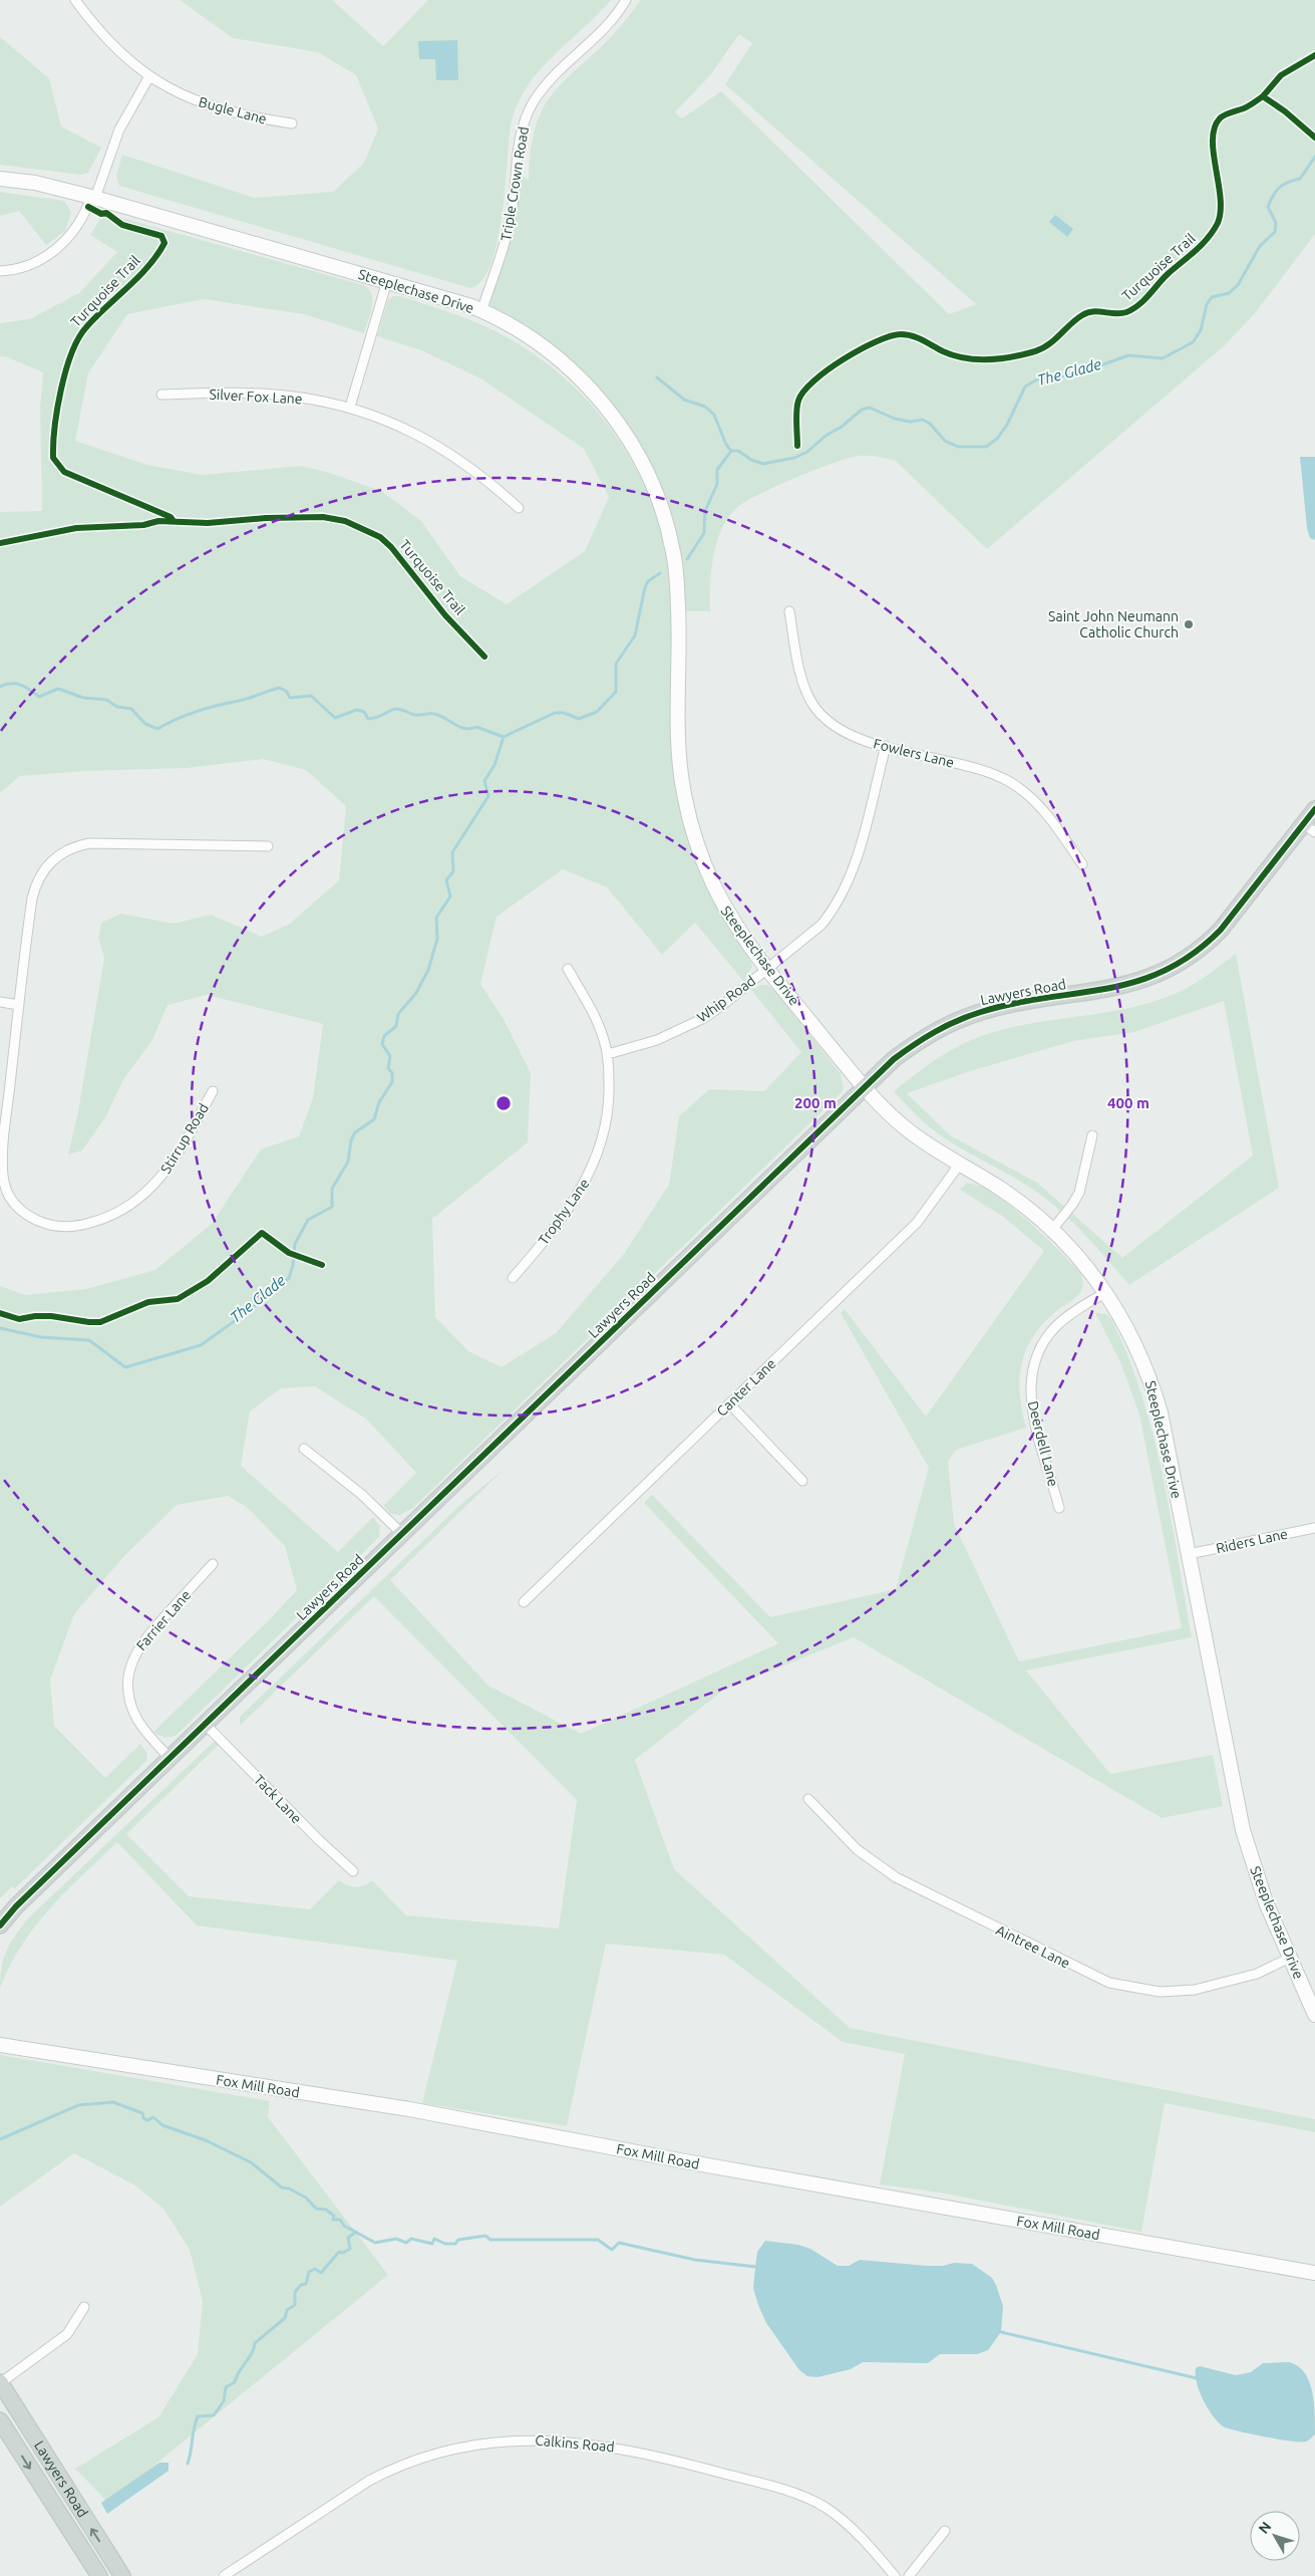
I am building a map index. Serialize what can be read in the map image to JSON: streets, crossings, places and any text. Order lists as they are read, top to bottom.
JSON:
{
  "streets": {
    "main road": ["Lawyers Road"],
    "street": [
      "Bugle Lane",
      "Triple Crown Road",
      "Steeplechase Drive",
      "Silver Fox Lane",
      "Fowlers Lane",
      "Whip Road",
      "Stirrup Road",
      "Trophy Lane",
      "Canter Lane",
      "Deerdell Lane",
      "Riders Lane",
      "Farrier Lane",
      "Tack Lane",
      "Aintree Lane",
      "Fox Mill Road",
      "Calkins Road"
    ],
    "cycle path": ["Turquoise Trail"]
  },
  "crossings": [
    ["Triple Crown Road", "Steeplechase Drive"],
    ["Steeplechase Drive", "Lawyers Road"],
    ["Steeplechase Drive", "Whip Road"],
    ["Steeplechase Drive", "Canter Lane"],
    ["Steeplechase Drive", "Deerdell Lane"],
    ["Steeplechase Drive", "Riders Lane"],
    ["Steeplechase Drive", "Aintree Lane"],
    ["Fowlers Lane", "Whip Road"],
    ["Lawyers Road", "Farrier Lane"],
    ["Lawyers Road", "Tack Lane"],
    ["Whip Road", "Trophy Lane"]
  ],
  "water": ["The Glade"],
  "places": ["Saint John Neumann Catholic Church"],
  "north": "top left",
  "rings": ["200 m", "400 m"]
}
